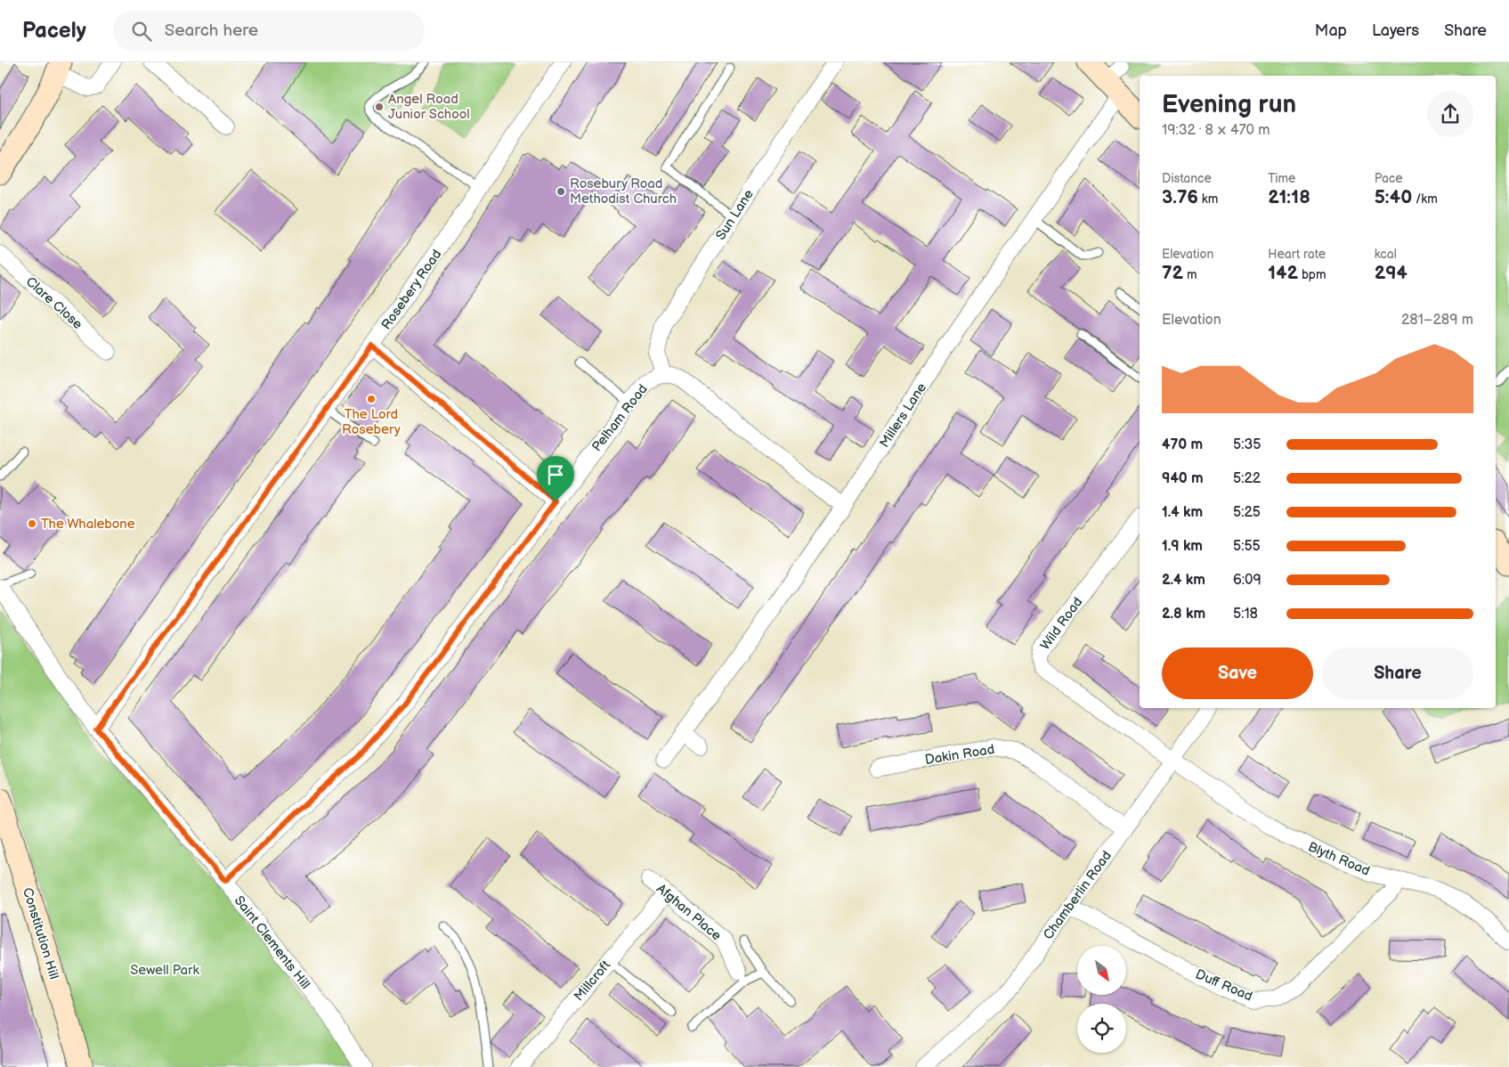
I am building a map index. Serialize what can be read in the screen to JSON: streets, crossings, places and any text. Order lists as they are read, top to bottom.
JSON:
{
  "streets": {
    "main road": ["Constitution Hill"],
    "street": [
      "Sun Lane",
      "Rosebery Road",
      "Clare Close",
      "Millers Lane",
      "Pelham Road",
      "Wild Road",
      "Dakin Road",
      "Blyth Road",
      "Chamberlin Road",
      "Afghan Place",
      "Saint Clements Hill",
      "Millcroft",
      "Duff Road"
    ]
  },
  "crossings": [
    ["Sun Lane", "Pelham Road"],
    ["Rosebery Road", "Saint Clements Hill"],
    ["Pelham Road", "Saint Clements Hill"],
    ["Wild Road", "Blyth Road"],
    ["Wild Road", "Chamberlin Road"],
    ["Dakin Road", "Chamberlin Road"],
    ["Blyth Road", "Chamberlin Road"],
    ["Blyth Road", "Duff Road"],
    ["Chamberlin Road", "Duff Road"],
    ["Afghan Place", "Millcroft"]
  ],
  "parks": ["Sewell Park"],
  "places": [
    "Angel Road Junior School",
    "Rosebury Road Methodist Church",
    "The Lord Rosebery",
    "The Whalebone"
  ],
  "north": "bottom right",
  "page": {
    "header": "Pacely",
    "search": "Search here",
    "nav": ["Map", "Layers", "Share"],
    "heading": ["Evening run", "19:32 · 8 × 470 m"],
    "stats": [
      ["Distance", "3.76 km"],
      ["Time", "21:18"],
      ["Pace", "5:40 /km"],
      ["Elevation", "72 m"],
      ["Heart rate", "142 bpm"],
      ["kcal", "294"]
    ],
    "chart": ["Elevation", "281–289 m"],
    "list": [
      {
        "name": "470 m",
        "note": "5:35"
      },
      {
        "name": "940 m",
        "note": "5:22"
      },
      {
        "name": "1.4 km",
        "note": "5:25"
      },
      {
        "name": "1.9 km",
        "note": "5:55"
      },
      {
        "name": "2.4 km",
        "note": "6:09"
      },
      {
        "name": "2.8 km",
        "note": "5:18"
      }
    ],
    "buttons": ["Save", "Share"]
  }
}
